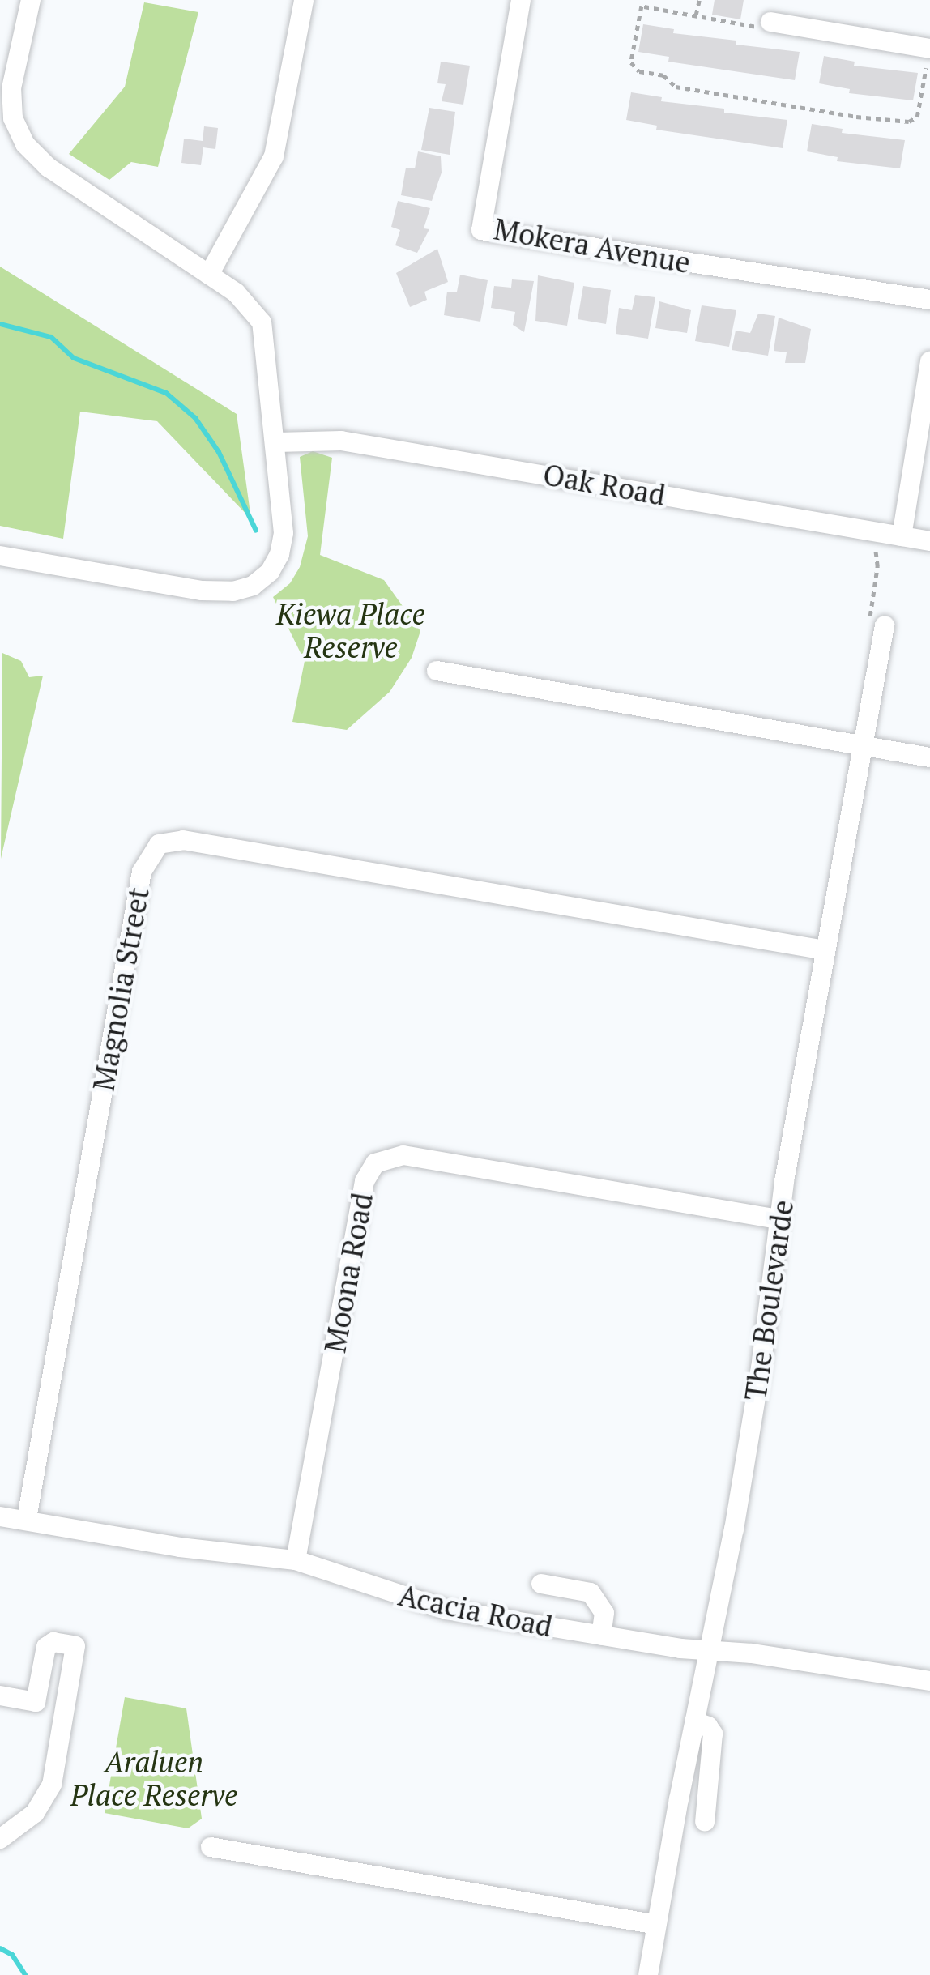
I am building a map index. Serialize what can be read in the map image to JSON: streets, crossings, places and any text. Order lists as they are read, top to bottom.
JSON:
{
  "streets": {
    "street": [
      "Mokera Avenue",
      "Oak Road",
      "Magnolia Street",
      "Moona Road",
      "The Boulevarde",
      "Acacia Road"
    ]
  },
  "crossings": [
    ["Magnolia Street", "The Boulevarde"],
    ["Magnolia Street", "Acacia Road"],
    ["Moona Road", "The Boulevarde"],
    ["Moona Road", "Acacia Road"],
    ["The Boulevarde", "Acacia Road"]
  ],
  "parks": ["Kiewa Place Reserve", "Araluen Place Reserve"]
}
